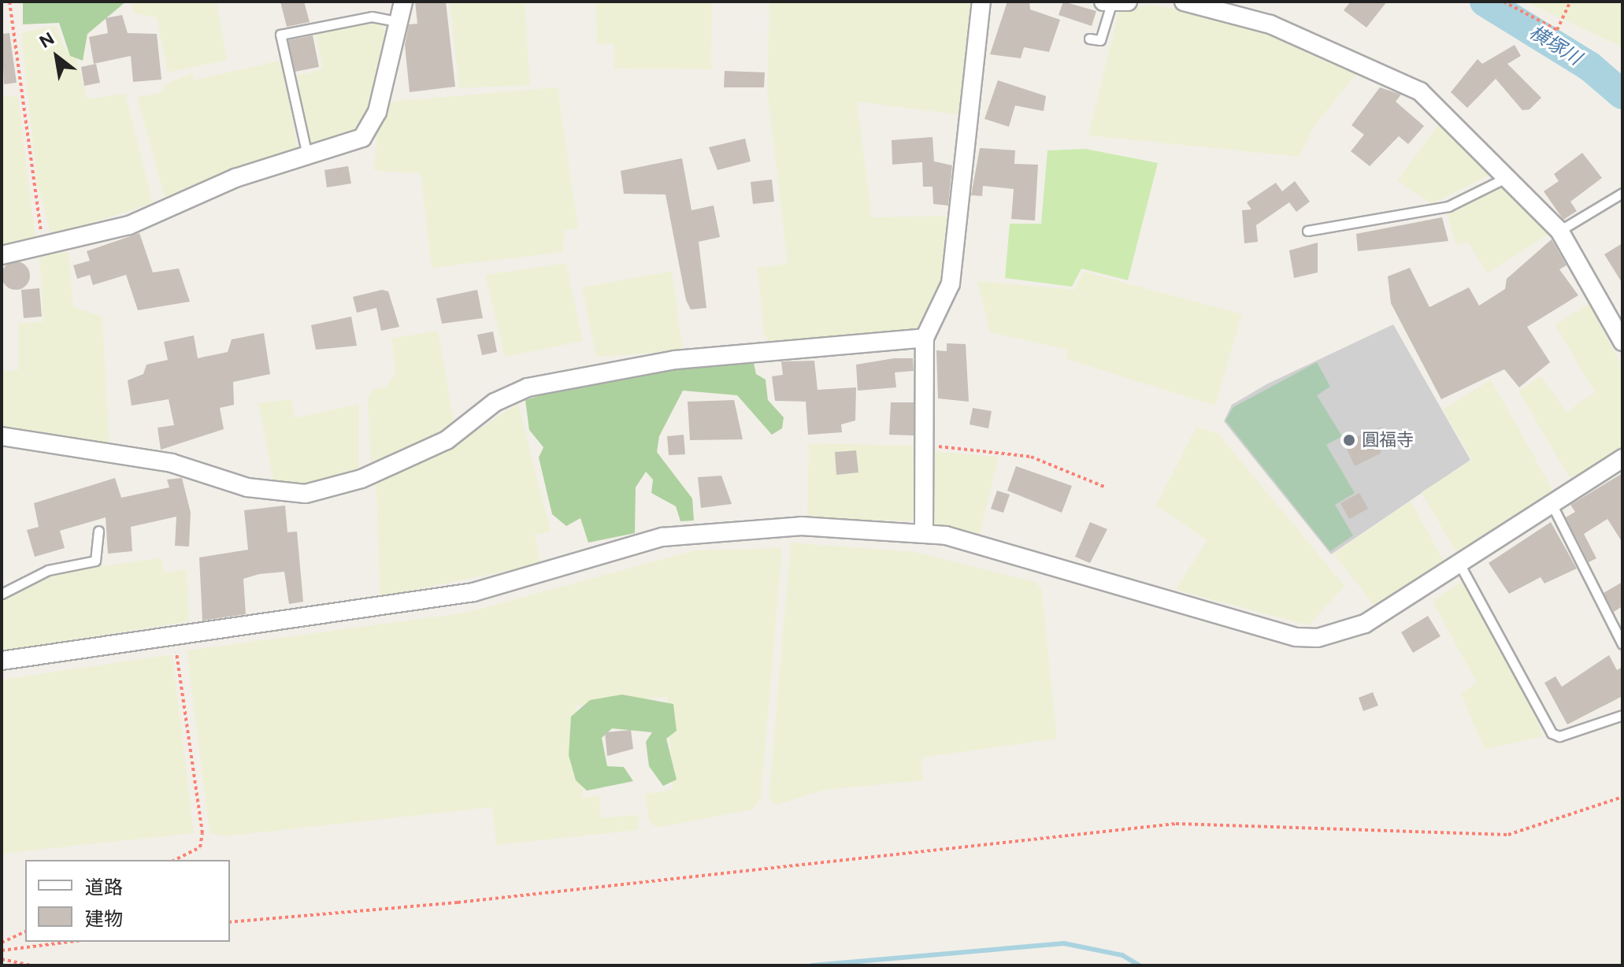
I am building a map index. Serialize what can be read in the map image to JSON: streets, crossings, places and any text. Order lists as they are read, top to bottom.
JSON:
{
  "water": ["横塚川"],
  "places": ["圓福寺"],
  "legend": ["道路", "建物"],
  "north": "top left"
}
